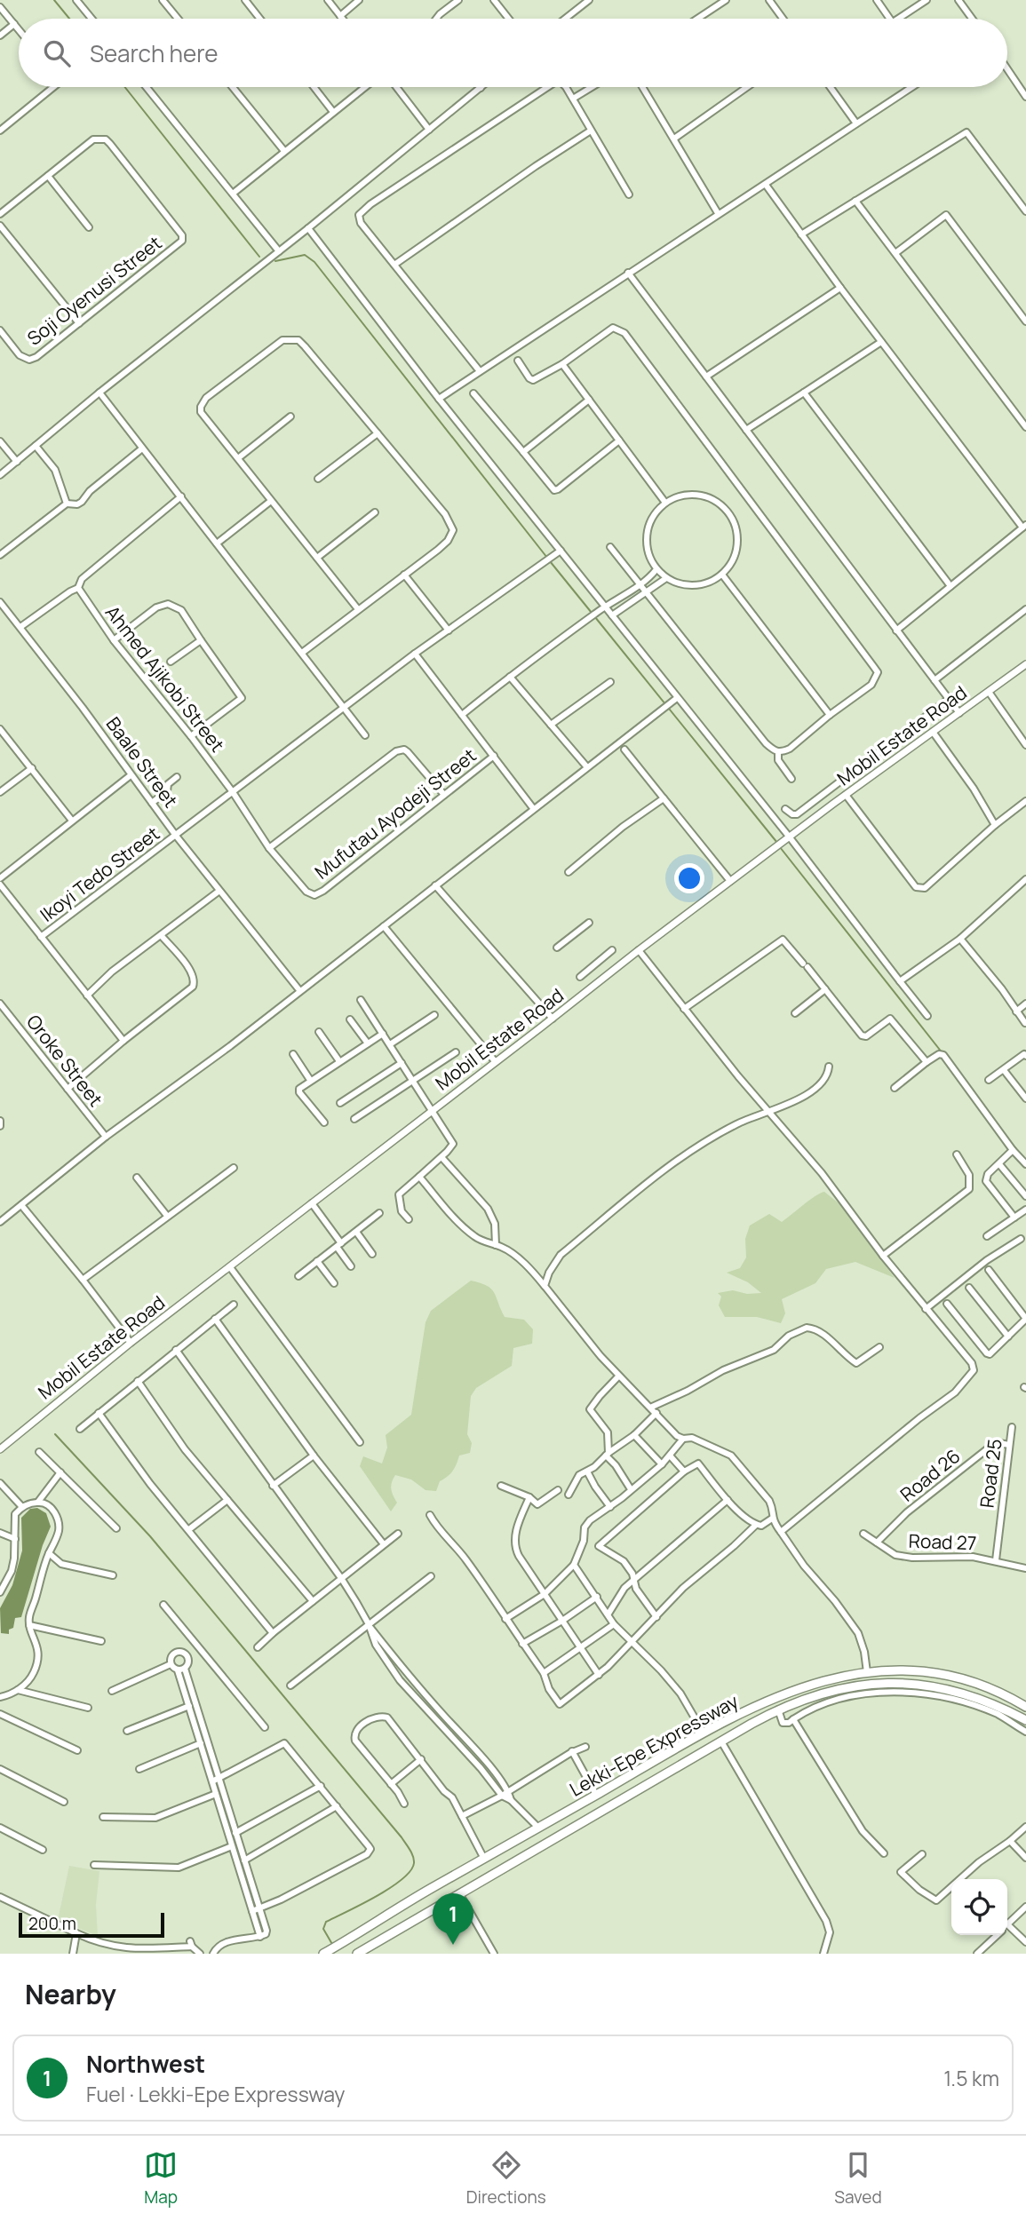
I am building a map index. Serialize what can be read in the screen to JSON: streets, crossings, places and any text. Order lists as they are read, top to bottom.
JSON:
{
  "streets": {
    "highway": ["Lekki-Epe Expressway"],
    "main road": ["Mobil Estate Road"],
    "street": [
      "Soji Oyenusi Street",
      "Ahmed Ajikobi Street",
      "Baale Street",
      "Mufutau Ayodeji Street",
      "Ikoyi Tedo Street",
      "Oroke Street",
      "Road 25",
      "Road 26",
      "Road 27"
    ]
  },
  "crossings": [
    ["Ahmed Ajikobi Street", "Mufutau Ayodeji Street"],
    ["Ahmed Ajikobi Street", "Ikoyi Tedo Street"],
    ["Baale Street", "Ikoyi Tedo Street"],
    ["Road 25", "Road 26"],
    ["Road 25", "Road 27"],
    ["Road 26", "Road 27"]
  ],
  "scale_bar": "200 m",
  "page": {
    "search": "Search here",
    "pins": "1",
    "scale": "200 m",
    "heading": "Nearby",
    "list": [
      {
        "mark": "1",
        "name": "Northwest",
        "note": "Fuel · Lekki-Epe Expressway",
        "value": "1.5 km"
      }
    ],
    "nav": ["Map", "Directions", "Saved"]
  }
}
